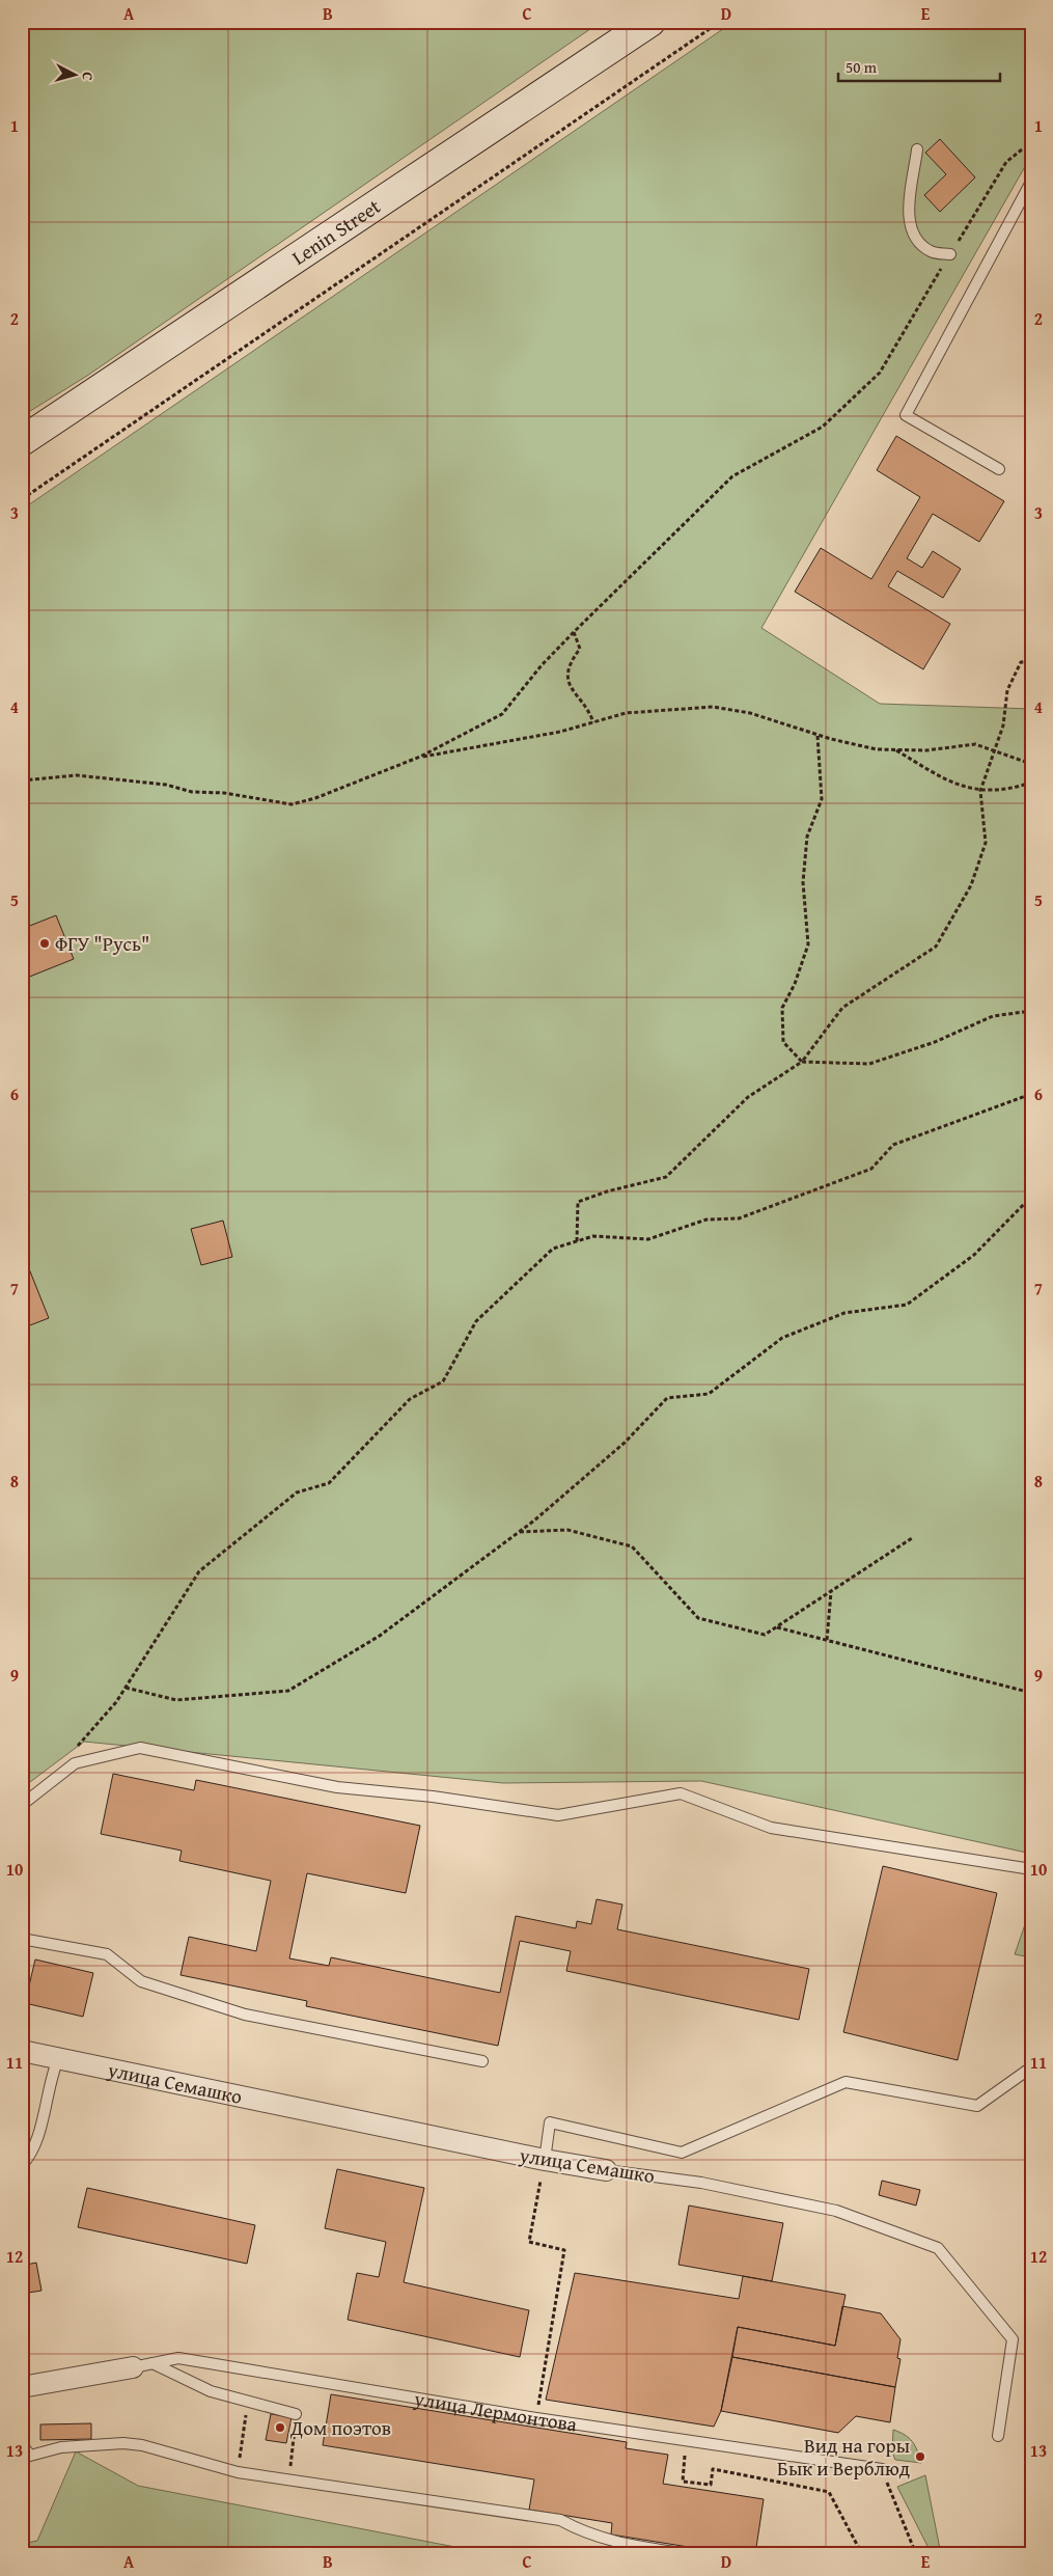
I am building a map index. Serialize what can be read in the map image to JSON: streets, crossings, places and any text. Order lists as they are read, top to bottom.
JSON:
{
  "streets": {
    "main road": ["Lenin Street"],
    "street": ["улица Семашко", "улица Лермонтова"]
  },
  "places": ["ФГУ \"Русь\"", "Дом поэтов", "Вид на горы Бык и Верблюд"],
  "scale_bar": "50 m",
  "north": "right",
  "grid": {
    "columns": [
      "A",
      "B",
      "C",
      "D",
      "E"
    ],
    "rows": [
      "1",
      "2",
      "3",
      "4",
      "5",
      "6",
      "7",
      "8",
      "9",
      "10",
      "11",
      "12",
      "13"
    ]
  }
}
